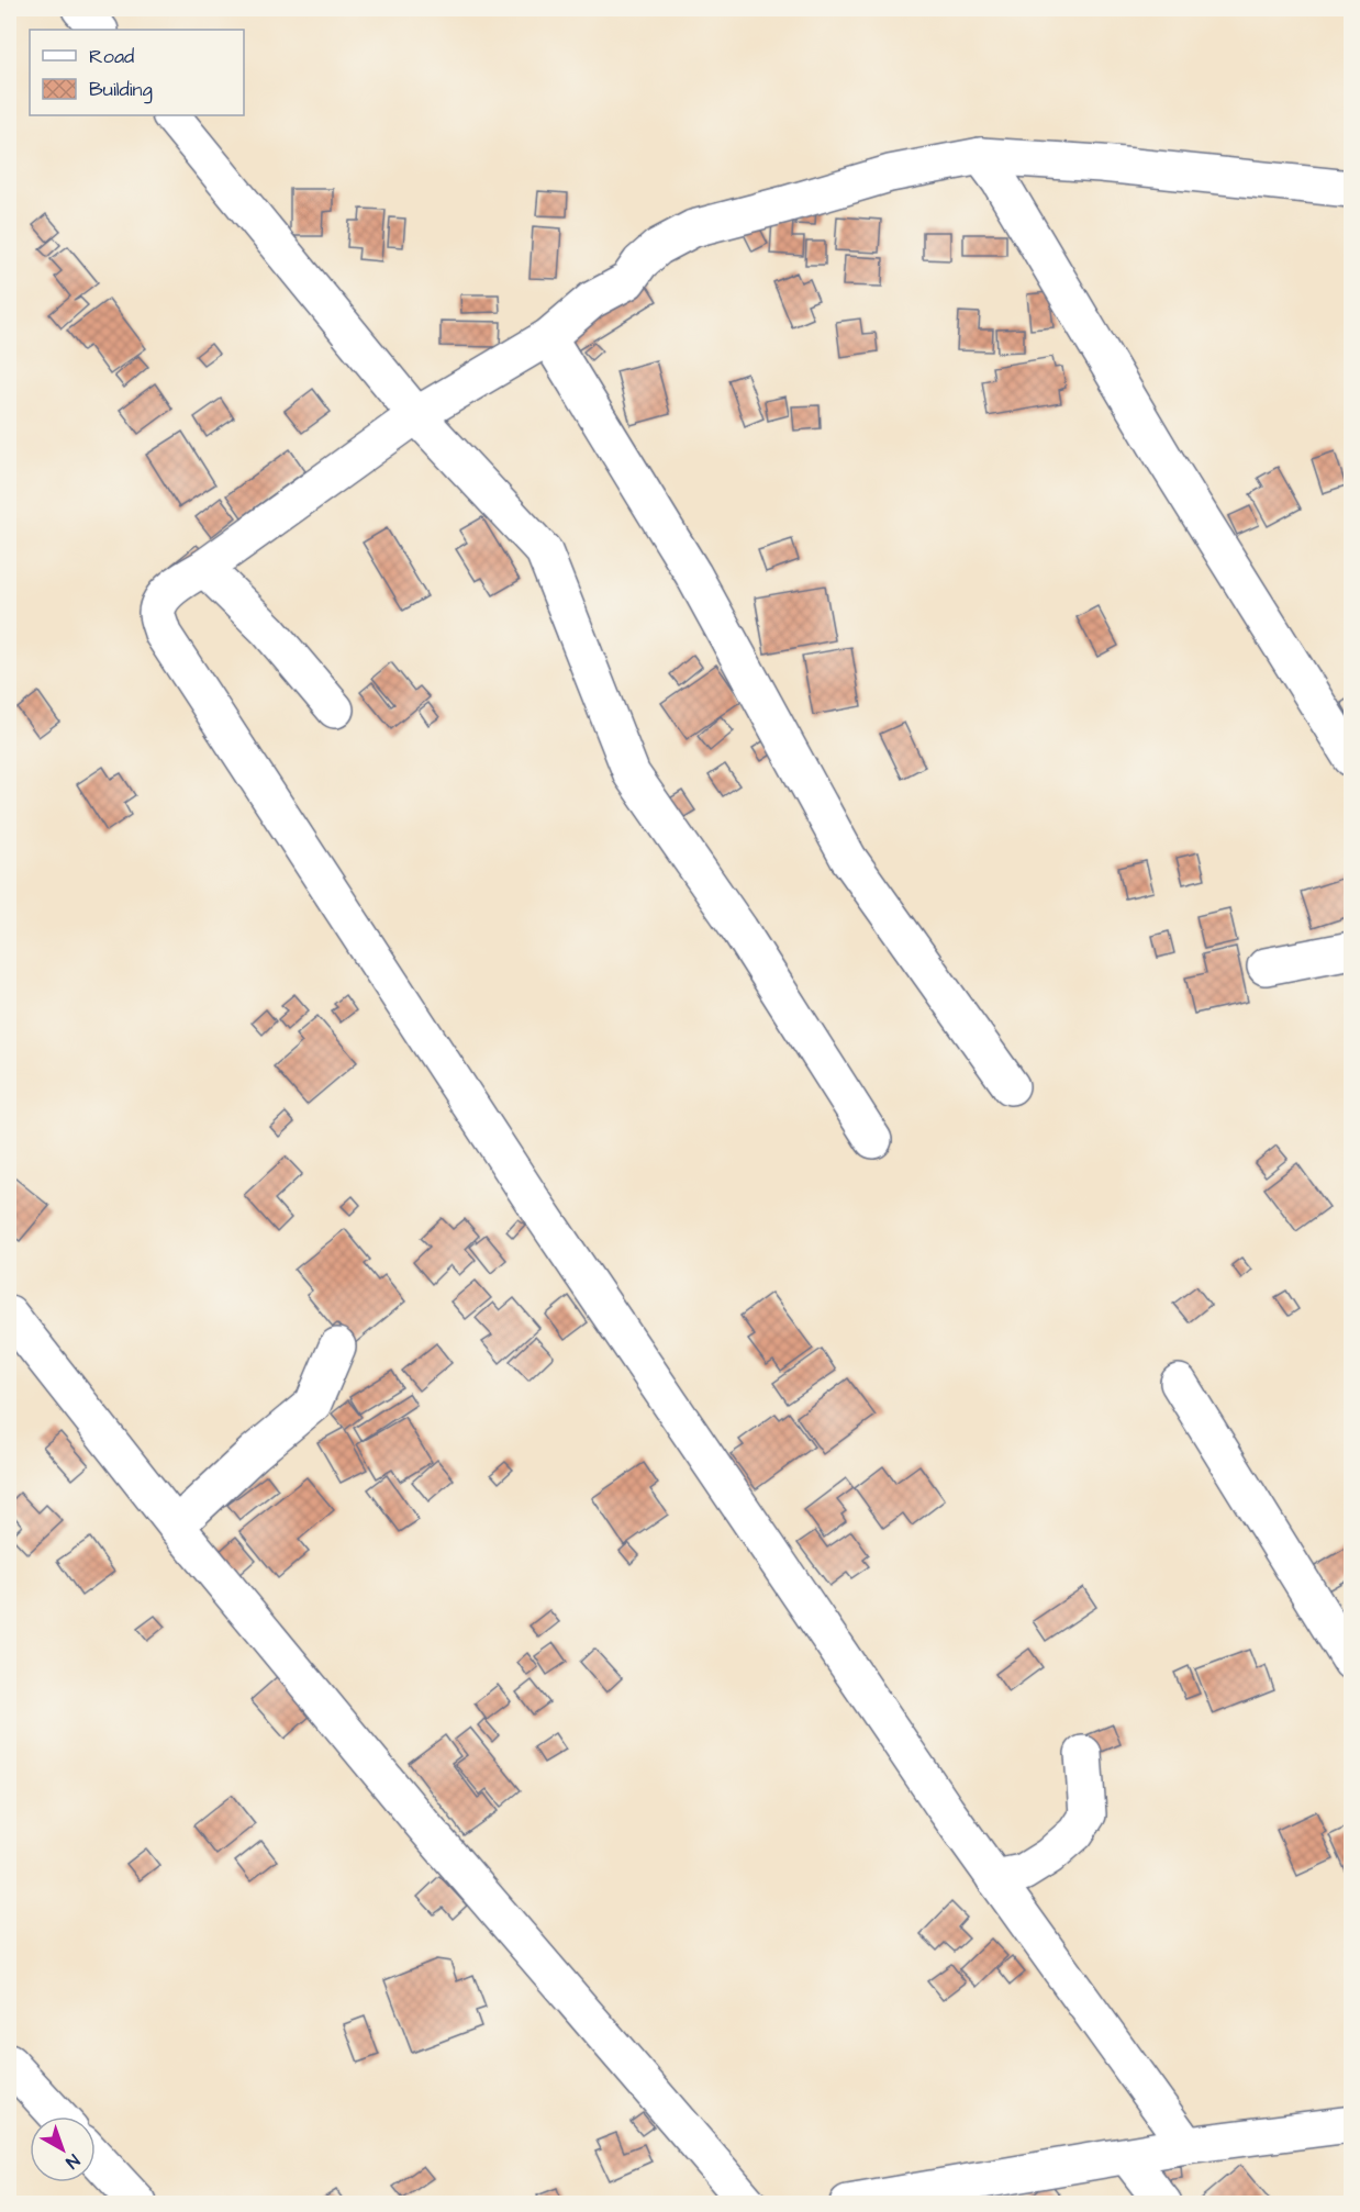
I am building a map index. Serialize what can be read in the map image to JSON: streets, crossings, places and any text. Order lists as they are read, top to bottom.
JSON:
{
  "legend": ["Road", "Building"],
  "north": "bottom right"
}
